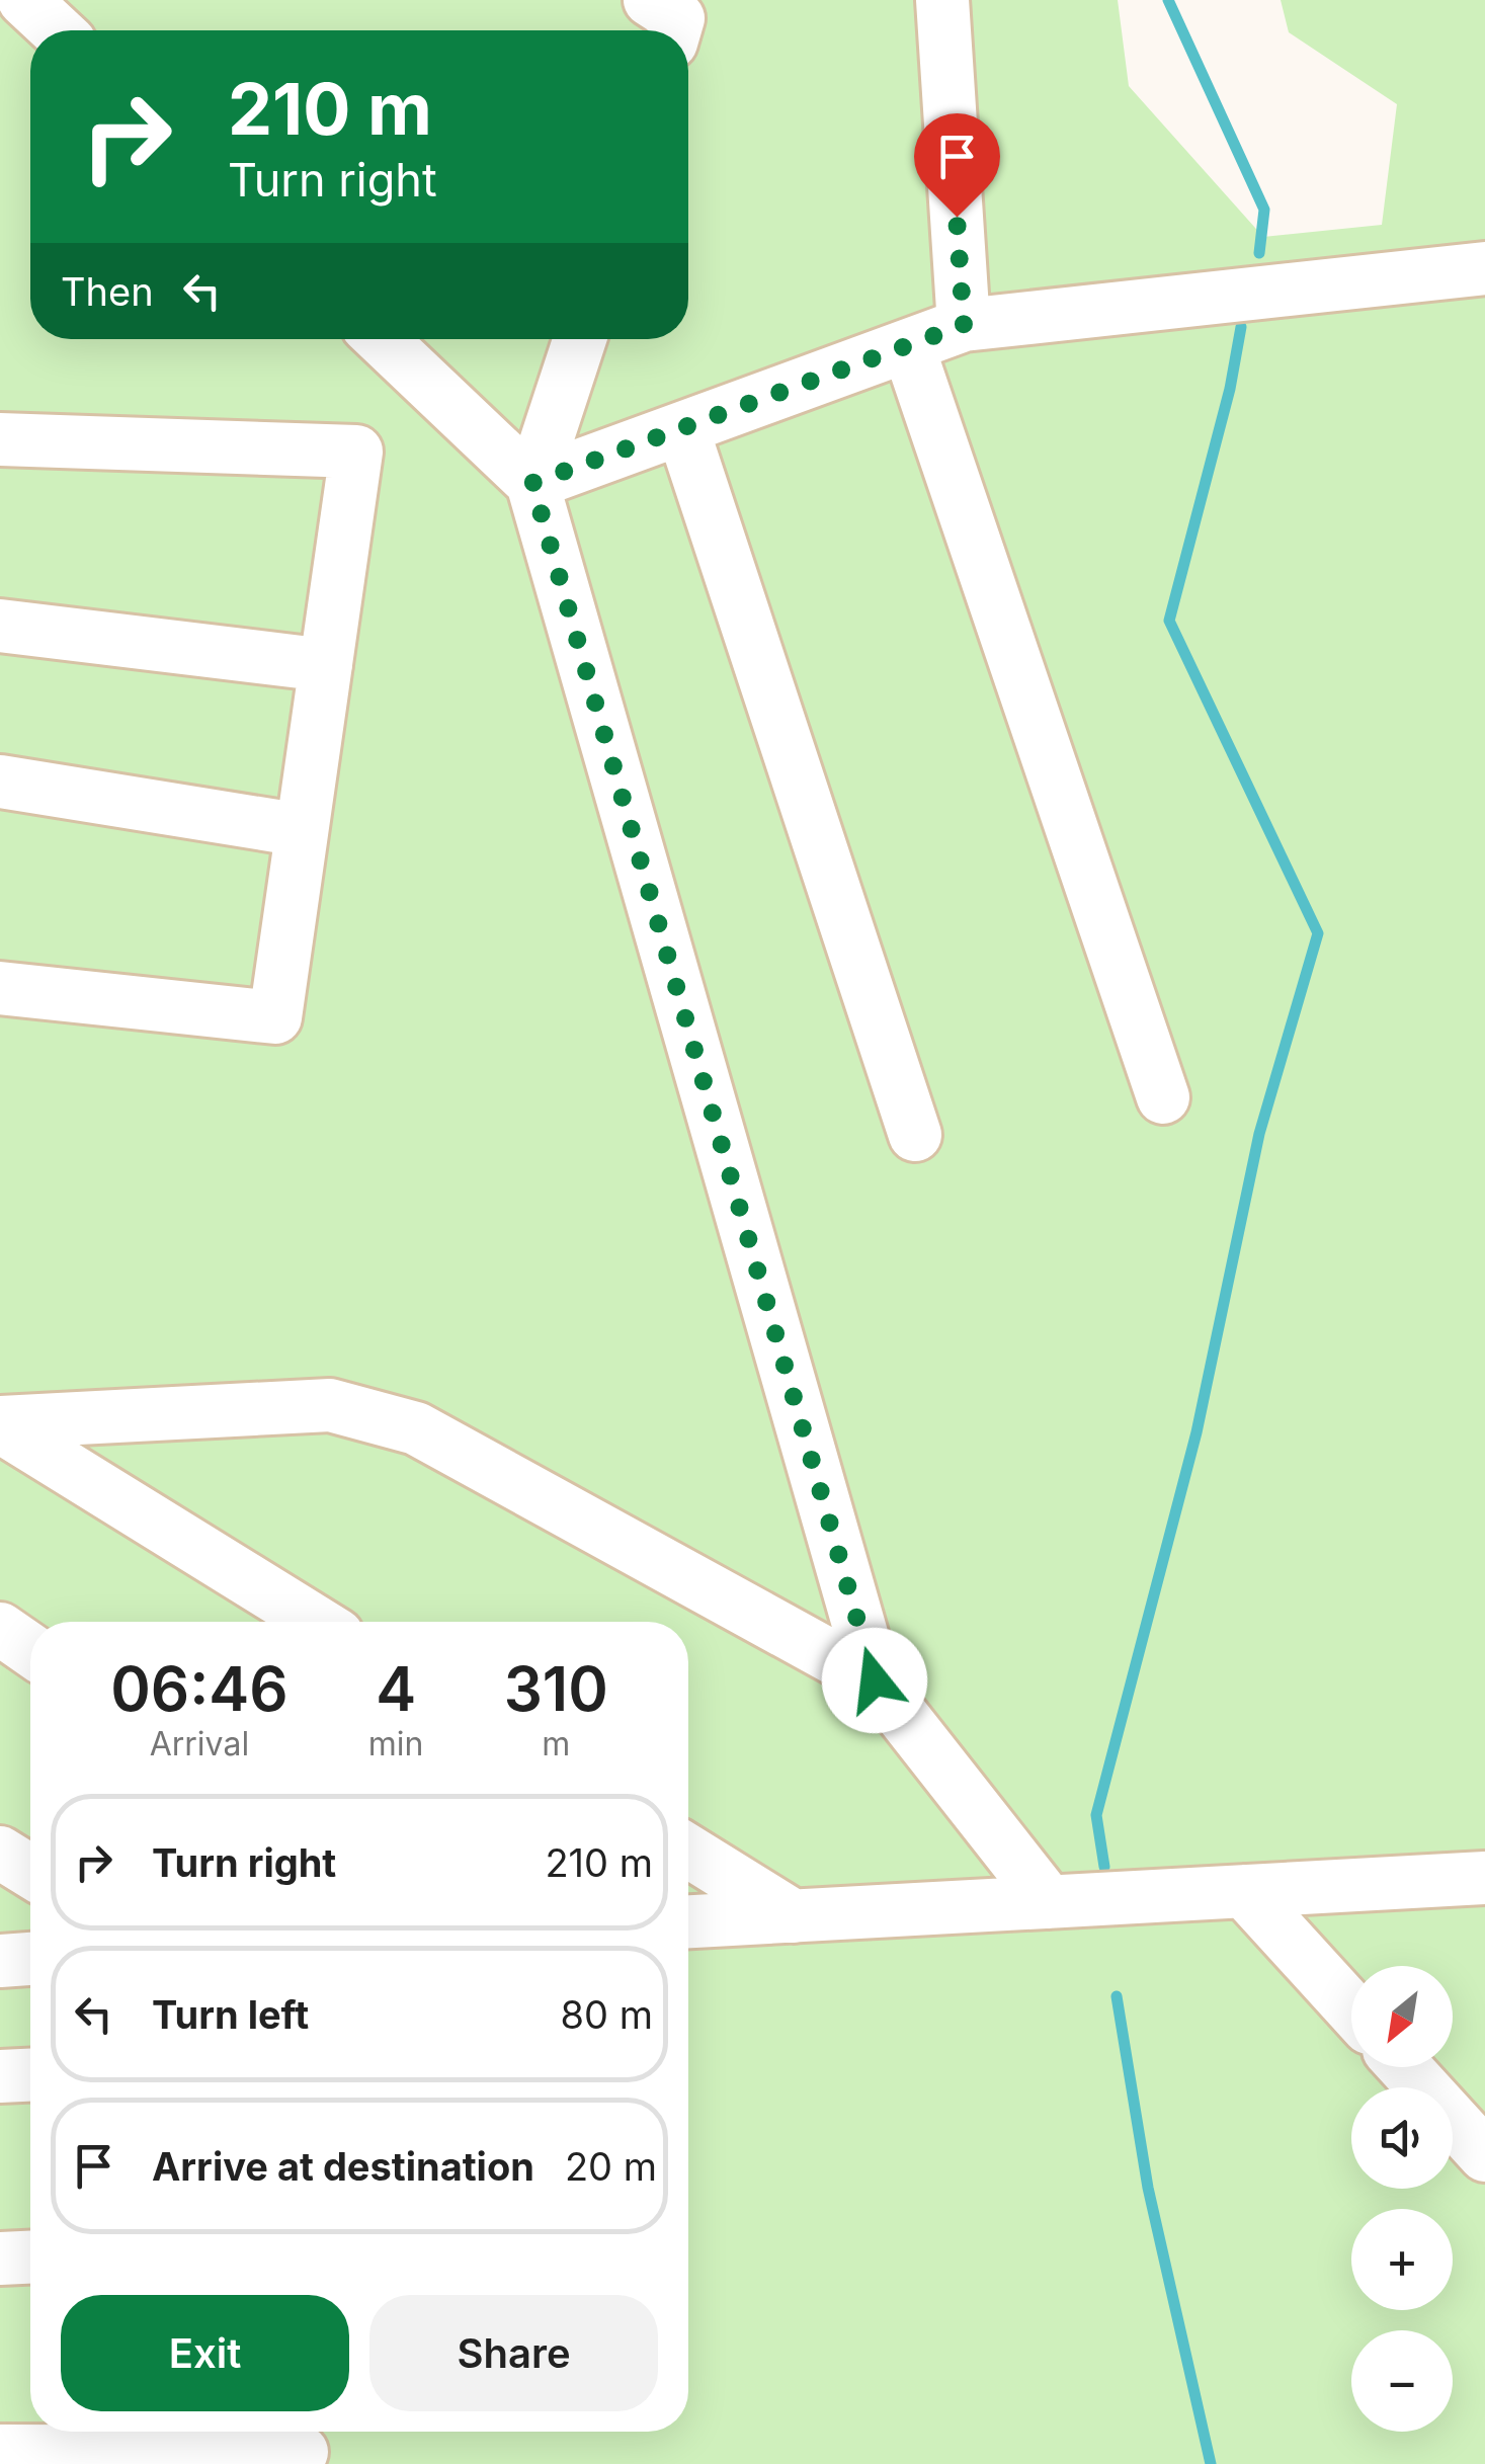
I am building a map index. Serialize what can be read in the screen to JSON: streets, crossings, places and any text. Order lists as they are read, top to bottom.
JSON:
{
  "north": "bottom left",
  "page": {
    "turn": ["210 m", "Turn right"],
    "then": "Then",
    "eta": [
      "06:46",
      "Arrival",
      "4",
      "min",
      "310",
      "m"
    ],
    "list": [
      {
        "name": "Turn right",
        "value": "210 m"
      },
      {
        "name": "Turn left",
        "value": "80 m"
      },
      {
        "name": "Arrive at destination",
        "value": "20 m"
      }
    ],
    "map_buttons": ["+", "−"],
    "buttons": ["Exit", "Share"]
  }
}
